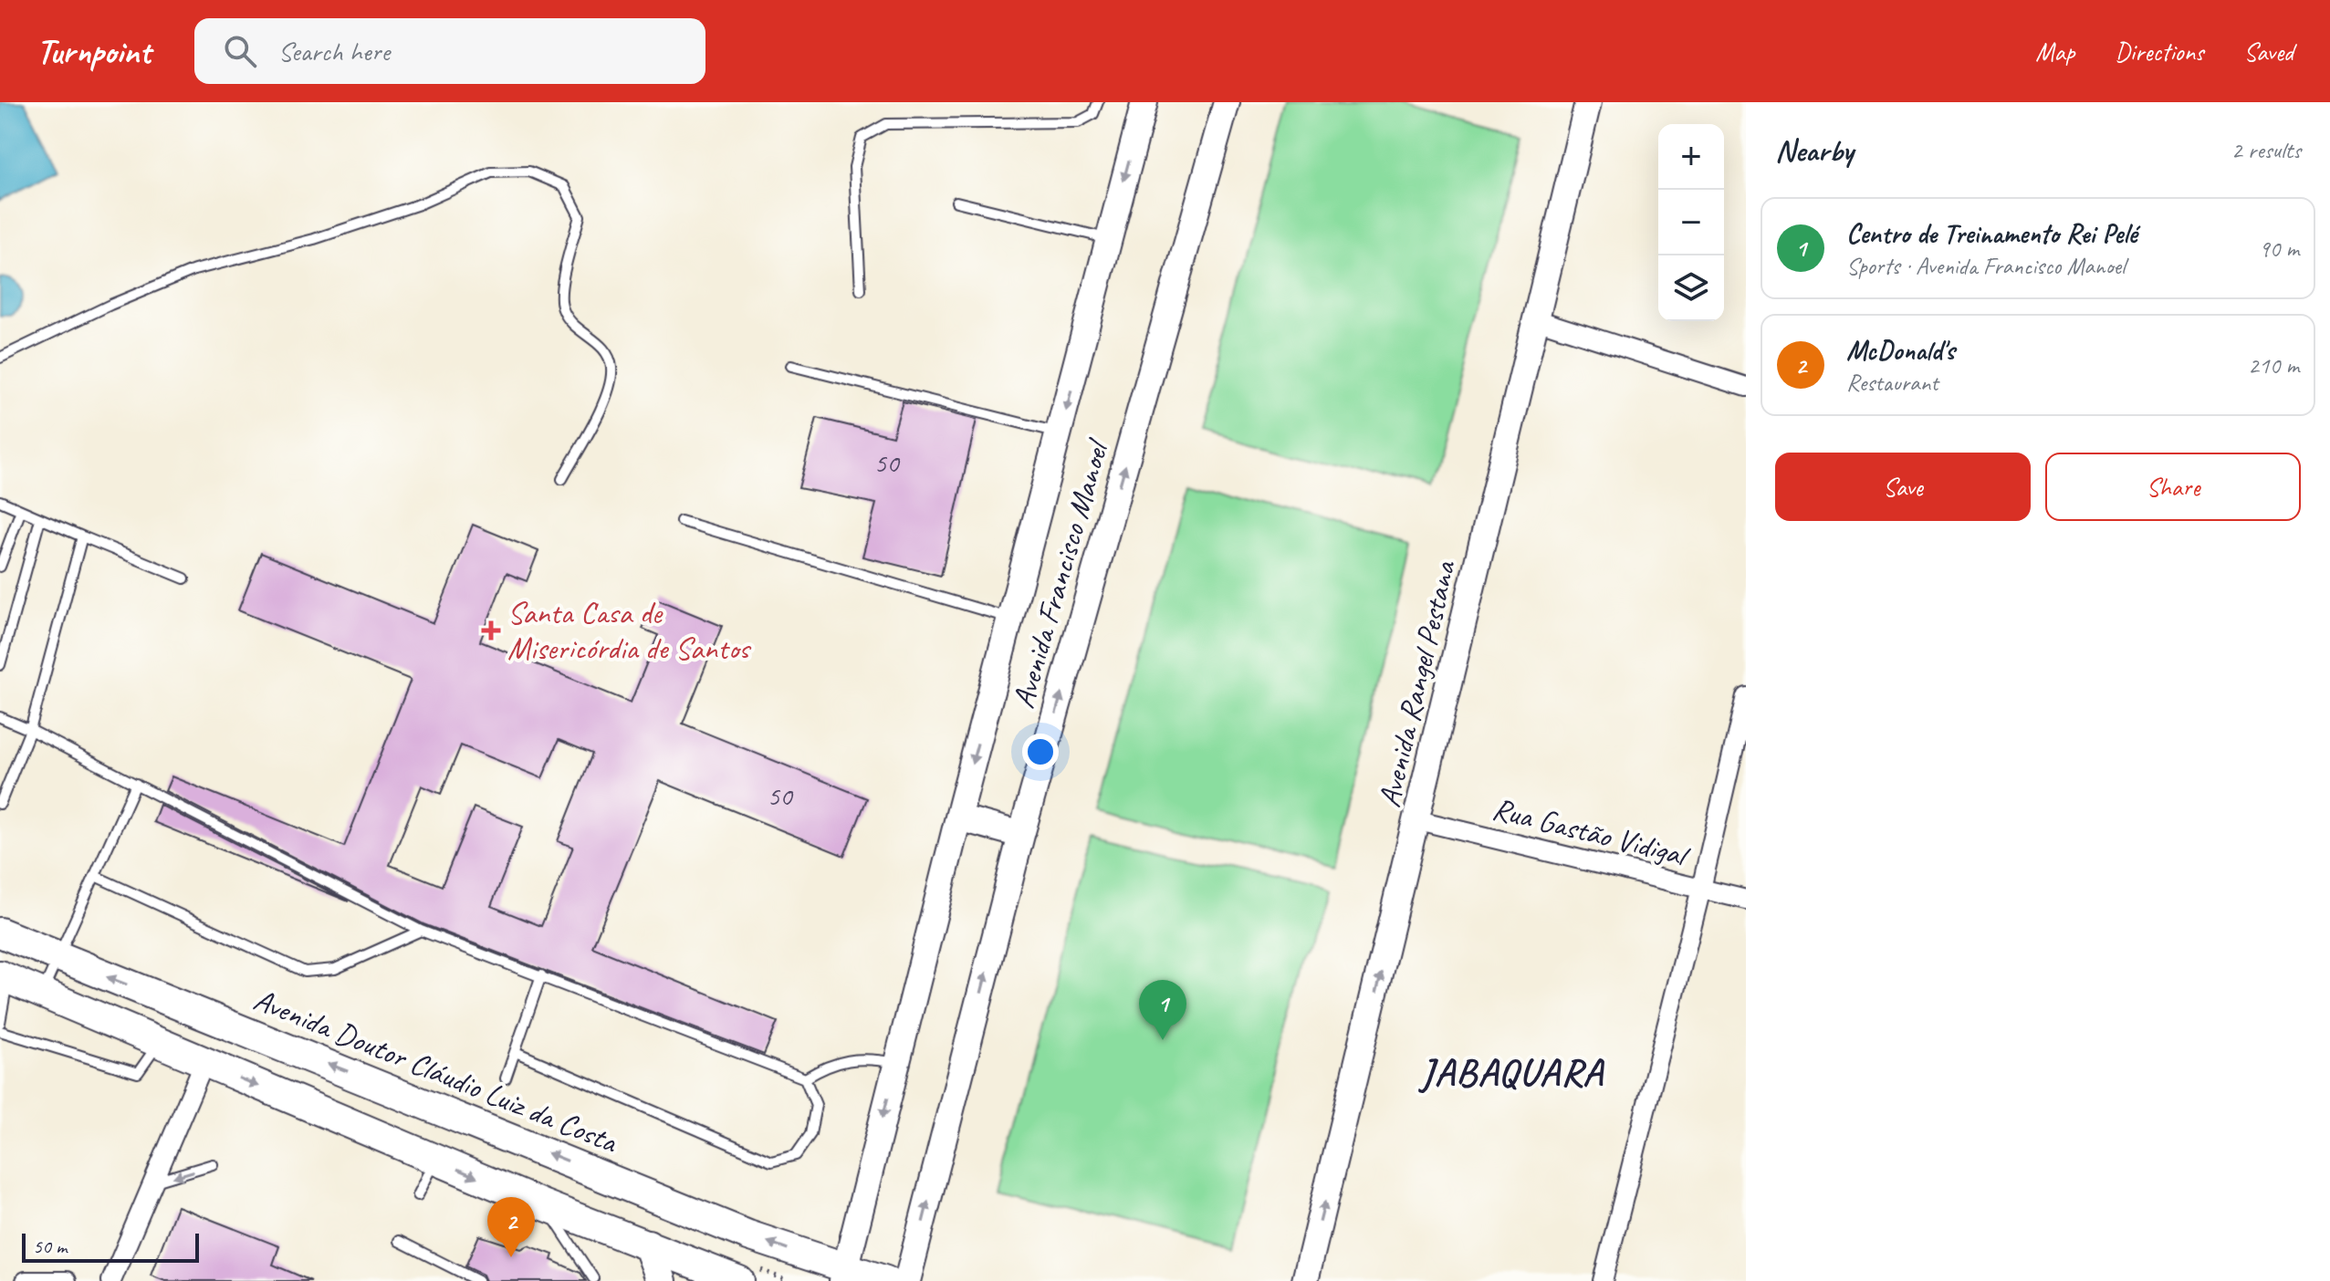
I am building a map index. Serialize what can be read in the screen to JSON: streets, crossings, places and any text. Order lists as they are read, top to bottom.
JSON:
{
  "streets": {
    "main road": ["Avenida Doutor Cláudio Luiz da Costa"],
    "street": ["Avenida Francisco Manoel", "Avenida Rangel Pestana", "Rua Gastão Vidigal"]
  },
  "crossings": [
    ["Avenida Francisco Manoel", "Avenida Doutor Cláudio Luiz da Costa"],
    ["Avenida Rangel Pestana", "Rua Gastão Vidigal"]
  ],
  "one_way": ["Avenida Rangel Pestana"],
  "districts": ["JABAQUARA"],
  "places": {
    "health": ["Santa Casa de Misericórdia de Santos"]
  },
  "house_numbers": ["50", "50"],
  "scale_bar": "50 m",
  "page": {
    "header": "Turnpoint",
    "search": "Search here",
    "nav": ["Map", "Directions", "Saved"],
    "heading": ["Nearby", "2 results"],
    "map_buttons": ["+", "−"],
    "list": [
      {
        "mark": "1",
        "name": "Centro de Treinamento Rei Pelé",
        "note": "Sports · Avenida Francisco Manoel",
        "value": "90 m"
      },
      {
        "mark": "2",
        "name": "McDonald's",
        "note": "Restaurant",
        "value": "210 m"
      }
    ],
    "buttons": ["Save", "Share"],
    "pins": ["1", "2"],
    "scale": "50 m"
  }
}
